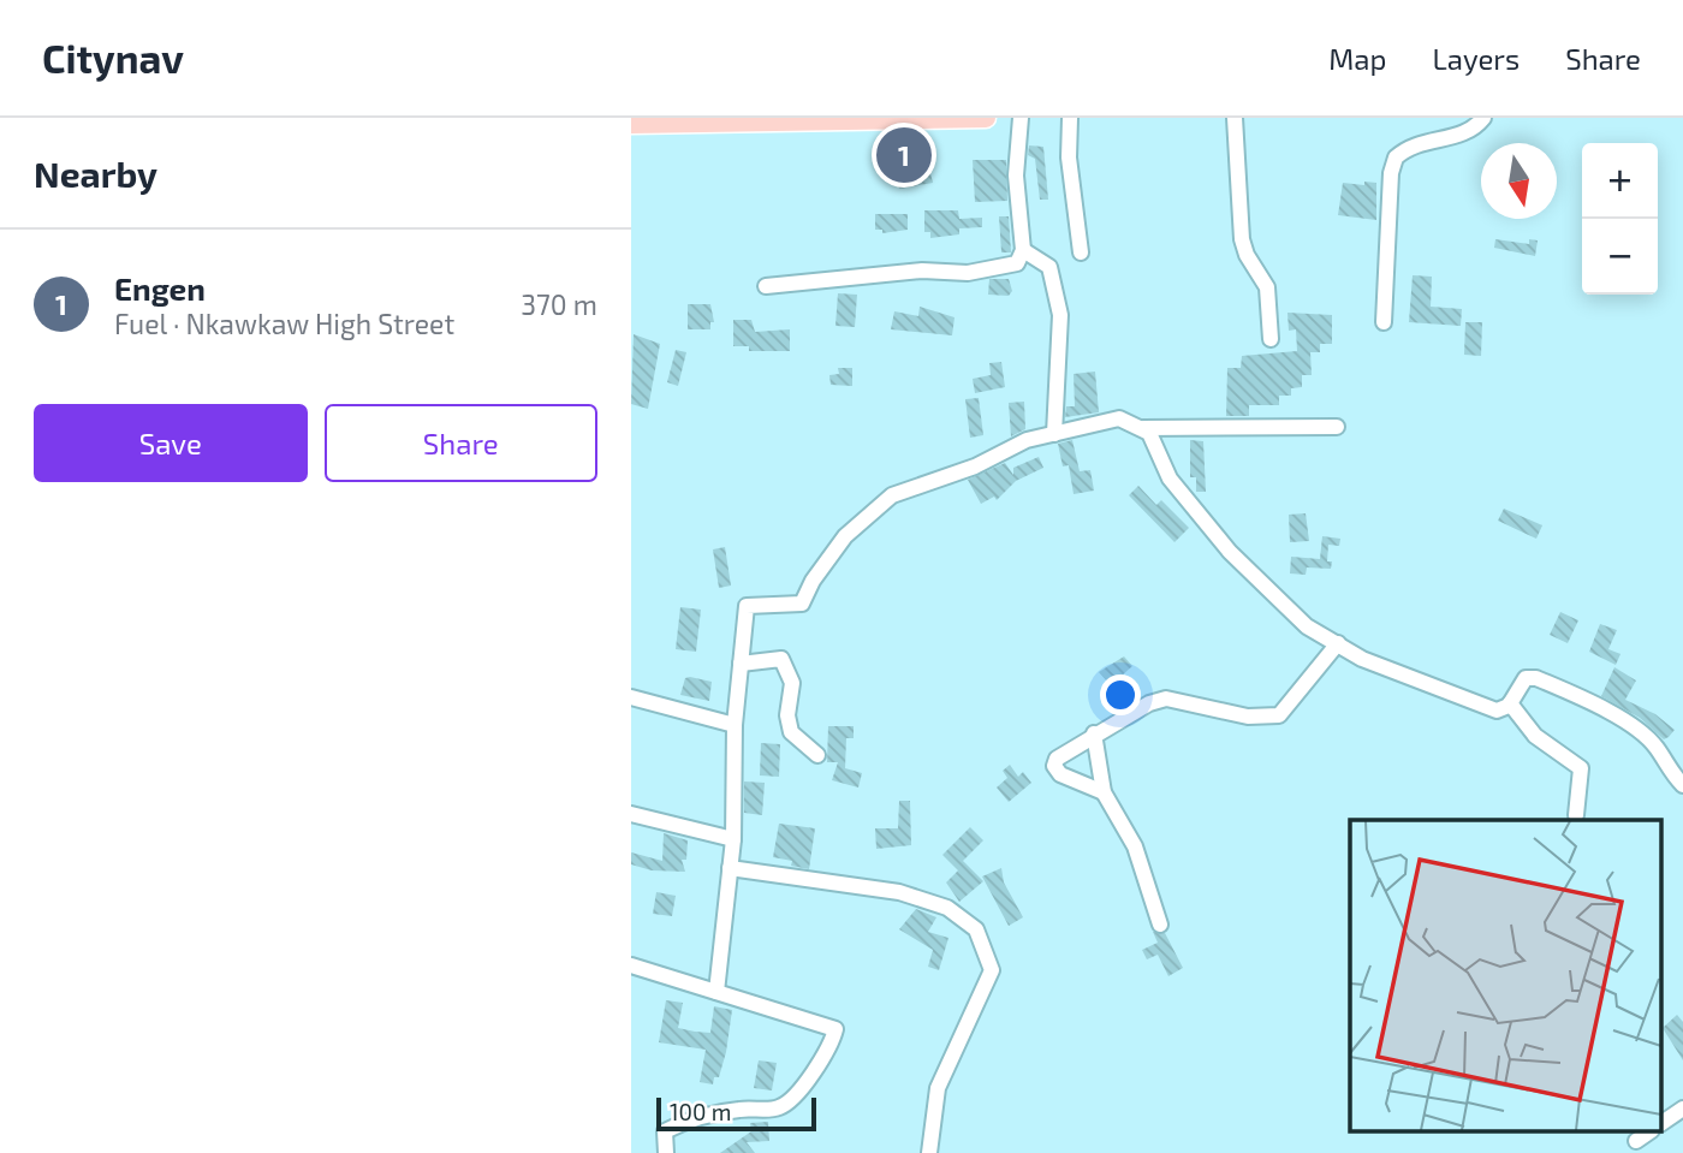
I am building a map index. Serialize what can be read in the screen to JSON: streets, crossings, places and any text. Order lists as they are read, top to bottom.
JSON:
{
  "scale_bar": "100 m",
  "north": "bottom",
  "page": {
    "header": "Citynav",
    "nav": ["Map", "Layers", "Share"],
    "heading": "Nearby",
    "pins": "1",
    "map_buttons": ["+", "−"],
    "list": [
      {
        "mark": "1",
        "name": "Engen",
        "note": "Fuel · Nkawkaw High Street",
        "value": "370 m"
      }
    ],
    "buttons": ["Save", "Share"],
    "scale": "100 m"
  }
}
